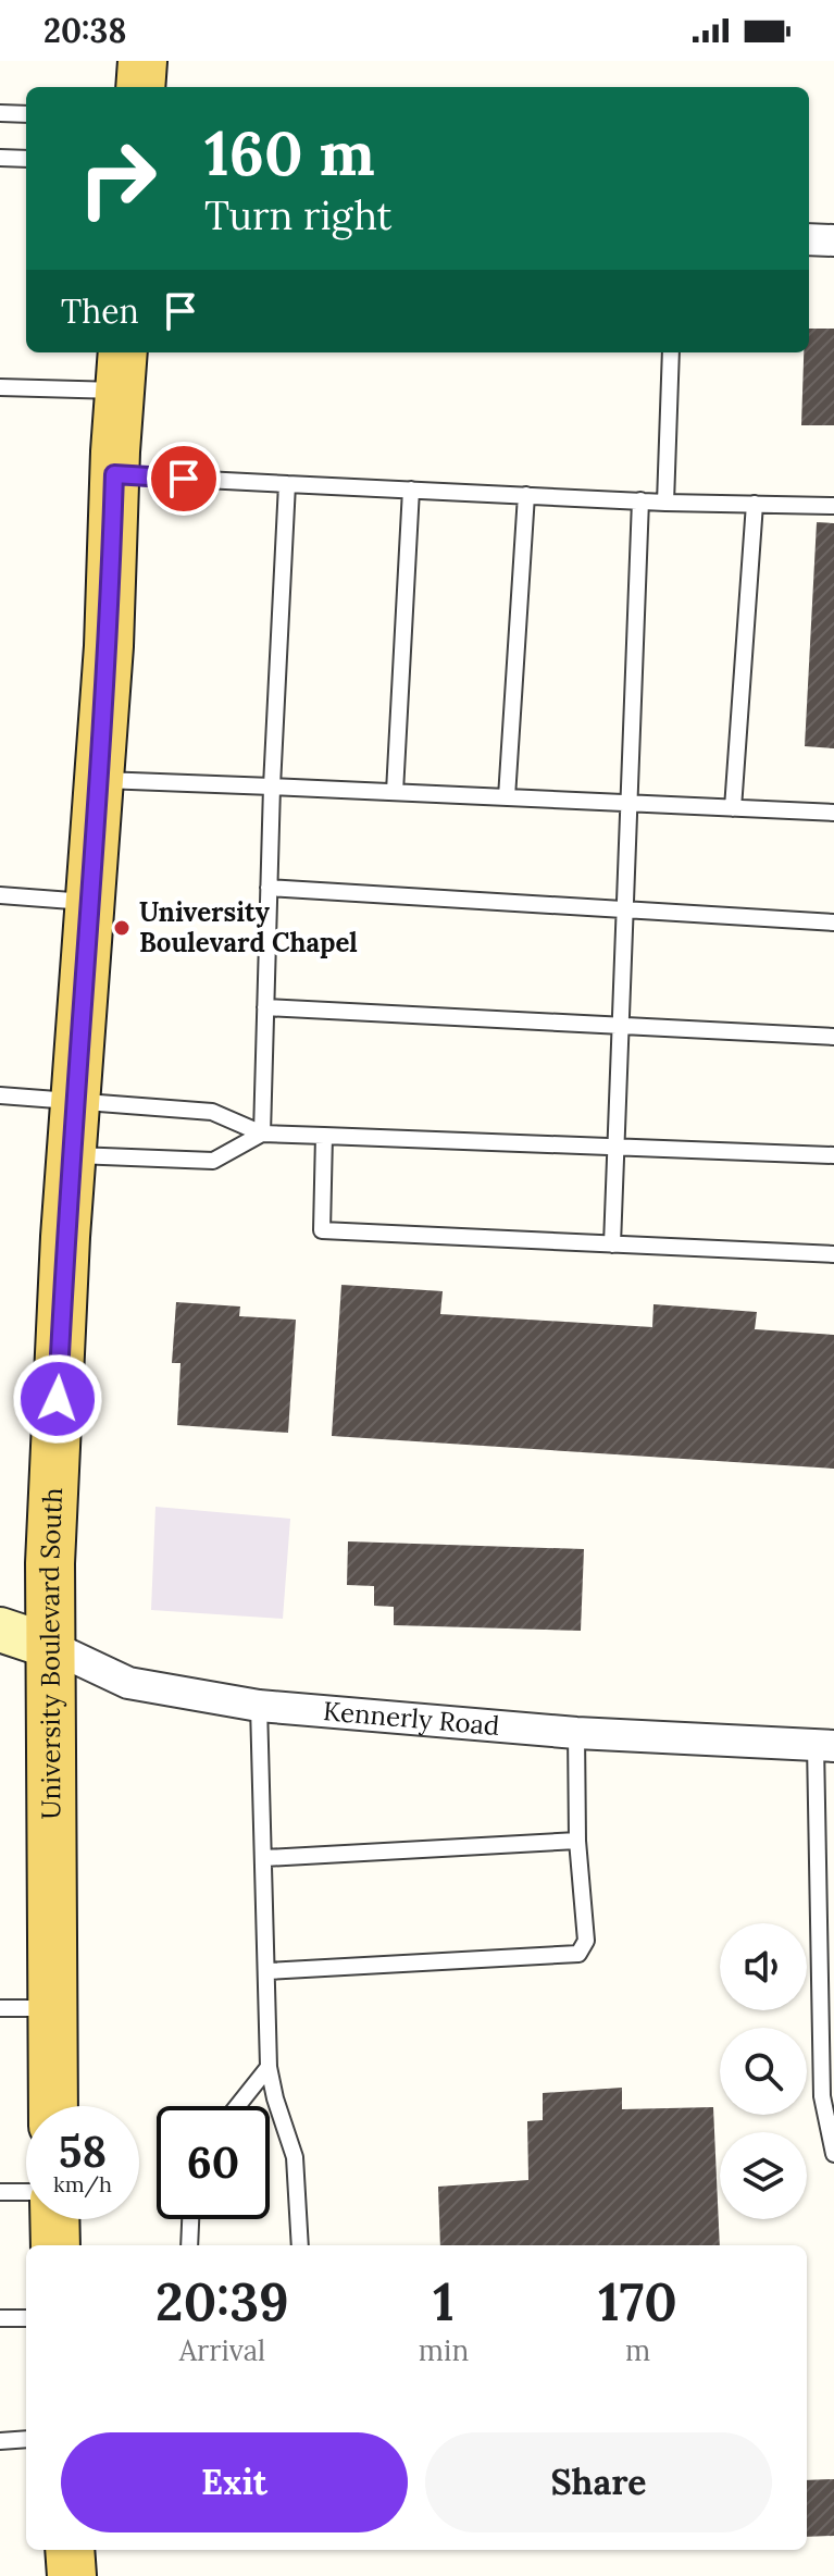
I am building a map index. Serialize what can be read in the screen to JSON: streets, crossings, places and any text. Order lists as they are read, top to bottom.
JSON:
{
  "streets": {
    "main road": ["University Boulevard South"],
    "street": ["Kennerly Road"]
  },
  "crossings": [
    ["University Boulevard South", "Kennerly Road"]
  ],
  "places": ["University Boulevard Chapel"],
  "page": {
    "status": "20:38",
    "turn": ["160 m", "Turn right"],
    "then": "Then",
    "speed": "58 km/h",
    "limit": "60",
    "eta": [
      "20:39",
      "Arrival",
      "1",
      "min",
      "170",
      "m"
    ],
    "buttons": ["Exit", "Share"]
  }
}
